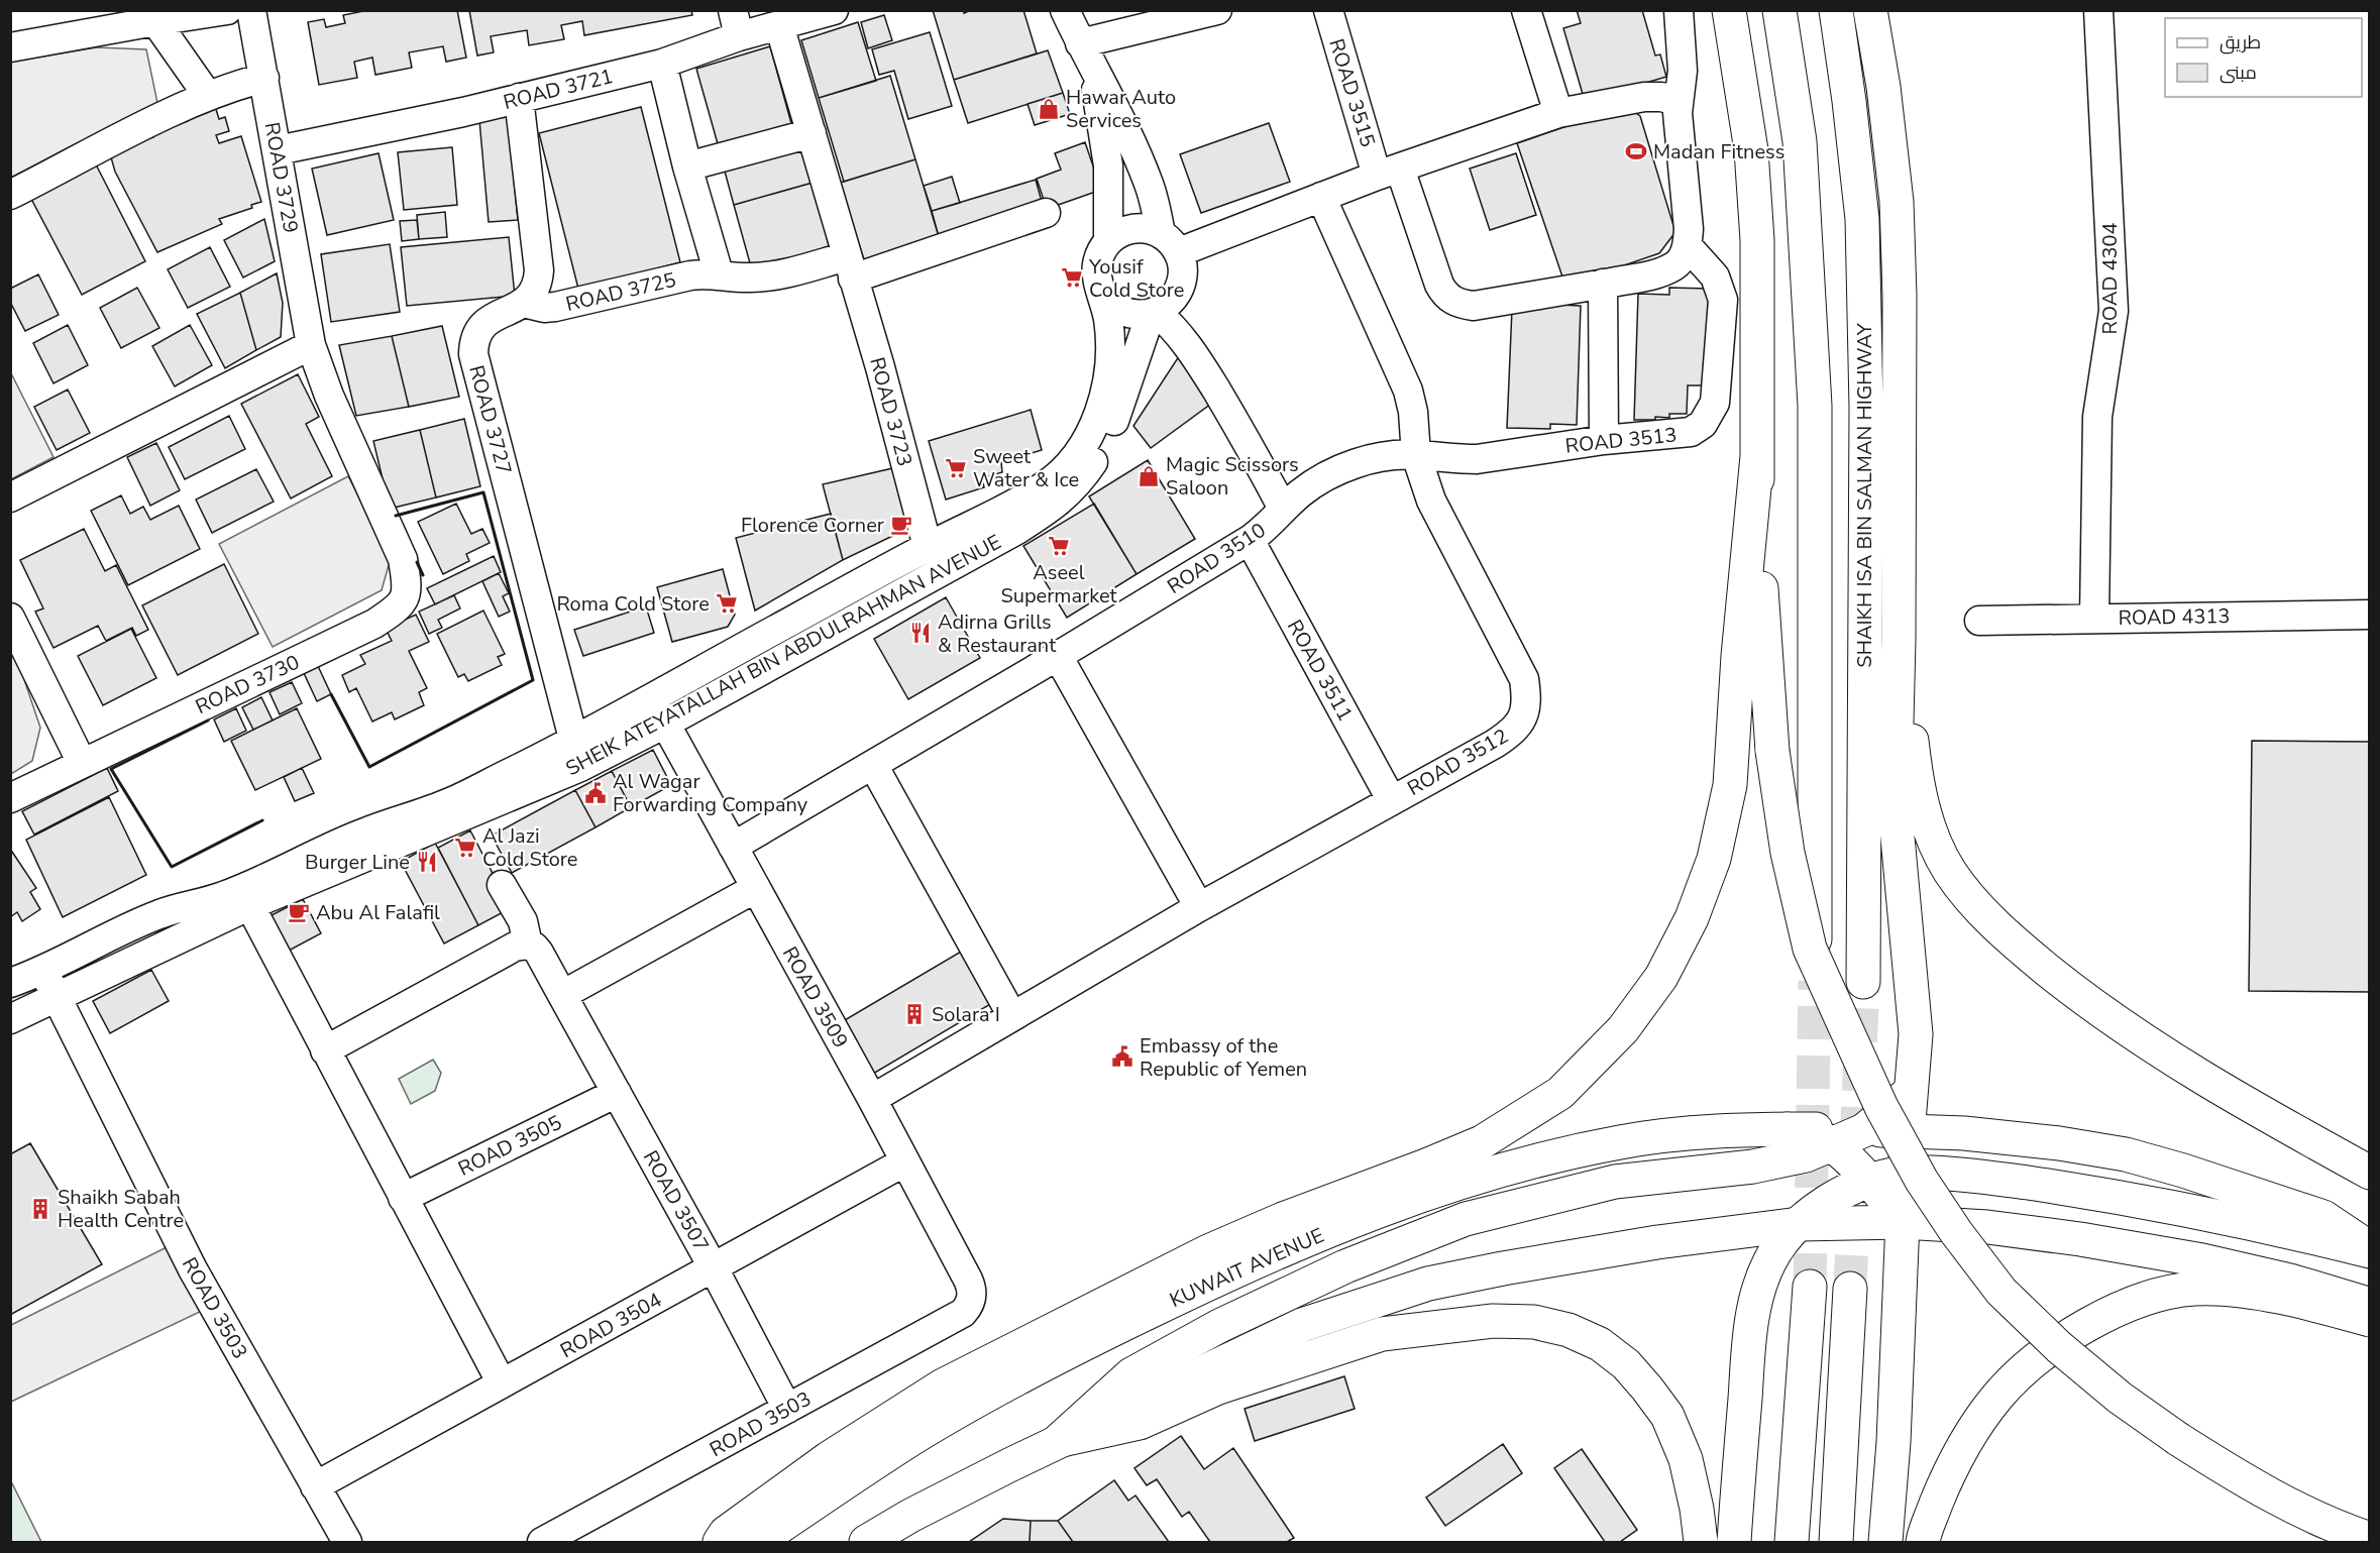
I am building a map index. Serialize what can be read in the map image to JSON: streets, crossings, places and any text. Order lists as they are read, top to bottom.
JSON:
{
  "streets": {
    "main road": ["SHAIKH ISA BIN SALMAN HIGHWAY", "KUWAIT AVENUE"],
    "street": [
      "ROAD 3721",
      "ROAD 3515",
      "ROAD 3729",
      "ROAD 4304",
      "ROAD 3725",
      "ROAD 3723",
      "ROAD 3727",
      "ROAD 3513",
      "ROAD 3510",
      "ROAD 4313",
      "SHEIK ATEYATALLAH BIN ABDULRAHMAN AVENUE",
      "ROAD 3511",
      "ROAD 3730",
      "ROAD 3512",
      "ROAD 3509",
      "ROAD 3505",
      "ROAD 3507",
      "ROAD 3503",
      "ROAD 3504"
    ]
  },
  "crossings": [
    ["ROAD 3721", "ROAD 3729"],
    ["ROAD 3721", "ROAD 3723"],
    ["ROAD 3729", "ROAD 3730"],
    ["ROAD 4304", "ROAD 4313"],
    ["ROAD 3725", "ROAD 3723"],
    ["ROAD 3725", "ROAD 3727"],
    ["ROAD 3723", "SHEIK ATEYATALLAH BIN ABDULRAHMAN AVENUE"],
    ["ROAD 3727", "SHEIK ATEYATALLAH BIN ABDULRAHMAN AVENUE"],
    ["ROAD 3513", "ROAD 3510"],
    ["ROAD 3513", "ROAD 3512"],
    ["ROAD 3510", "ROAD 3511"],
    ["ROAD 3510", "ROAD 3512"],
    ["ROAD 3510", "ROAD 3509"],
    ["SHEIK ATEYATALLAH BIN ABDULRAHMAN AVENUE", "ROAD 3509"],
    ["SHEIK ATEYATALLAH BIN ABDULRAHMAN AVENUE", "ROAD 3503"],
    ["ROAD 3511", "ROAD 3512"],
    ["ROAD 3512", "ROAD 3509"],
    ["ROAD 3509", "ROAD 3503"],
    ["ROAD 3509", "ROAD 3504"],
    ["ROAD 3505", "ROAD 3507"],
    ["ROAD 3507", "ROAD 3503"],
    ["ROAD 3507", "ROAD 3504"],
    ["ROAD 3503", "ROAD 3504"]
  ],
  "places": {
    "shop": ["Hawar Auto Services", "Magic Scissors Saloon"],
    "sports": ["Madan Fitness"],
    "supermarket": [
      "Yousif Cold Store",
      "Sweet Water & Ice",
      "Aseel Supermarket",
      "Roma Cold Store",
      "Al Jazi Cold Store"
    ],
    "cafe": ["Florence Corner", "Abu Al Falafil"],
    "restaurant": ["Adirna Grills & Restaurant", "Burger Line"],
    "public building": ["Al Wagar Forwarding Company", "Embassy of the Republic of Yemen"],
    "building": ["Solara I", "Shaikh Sabah Health Centre"]
  },
  "legend": ["طريق", "مبنى"]
}
